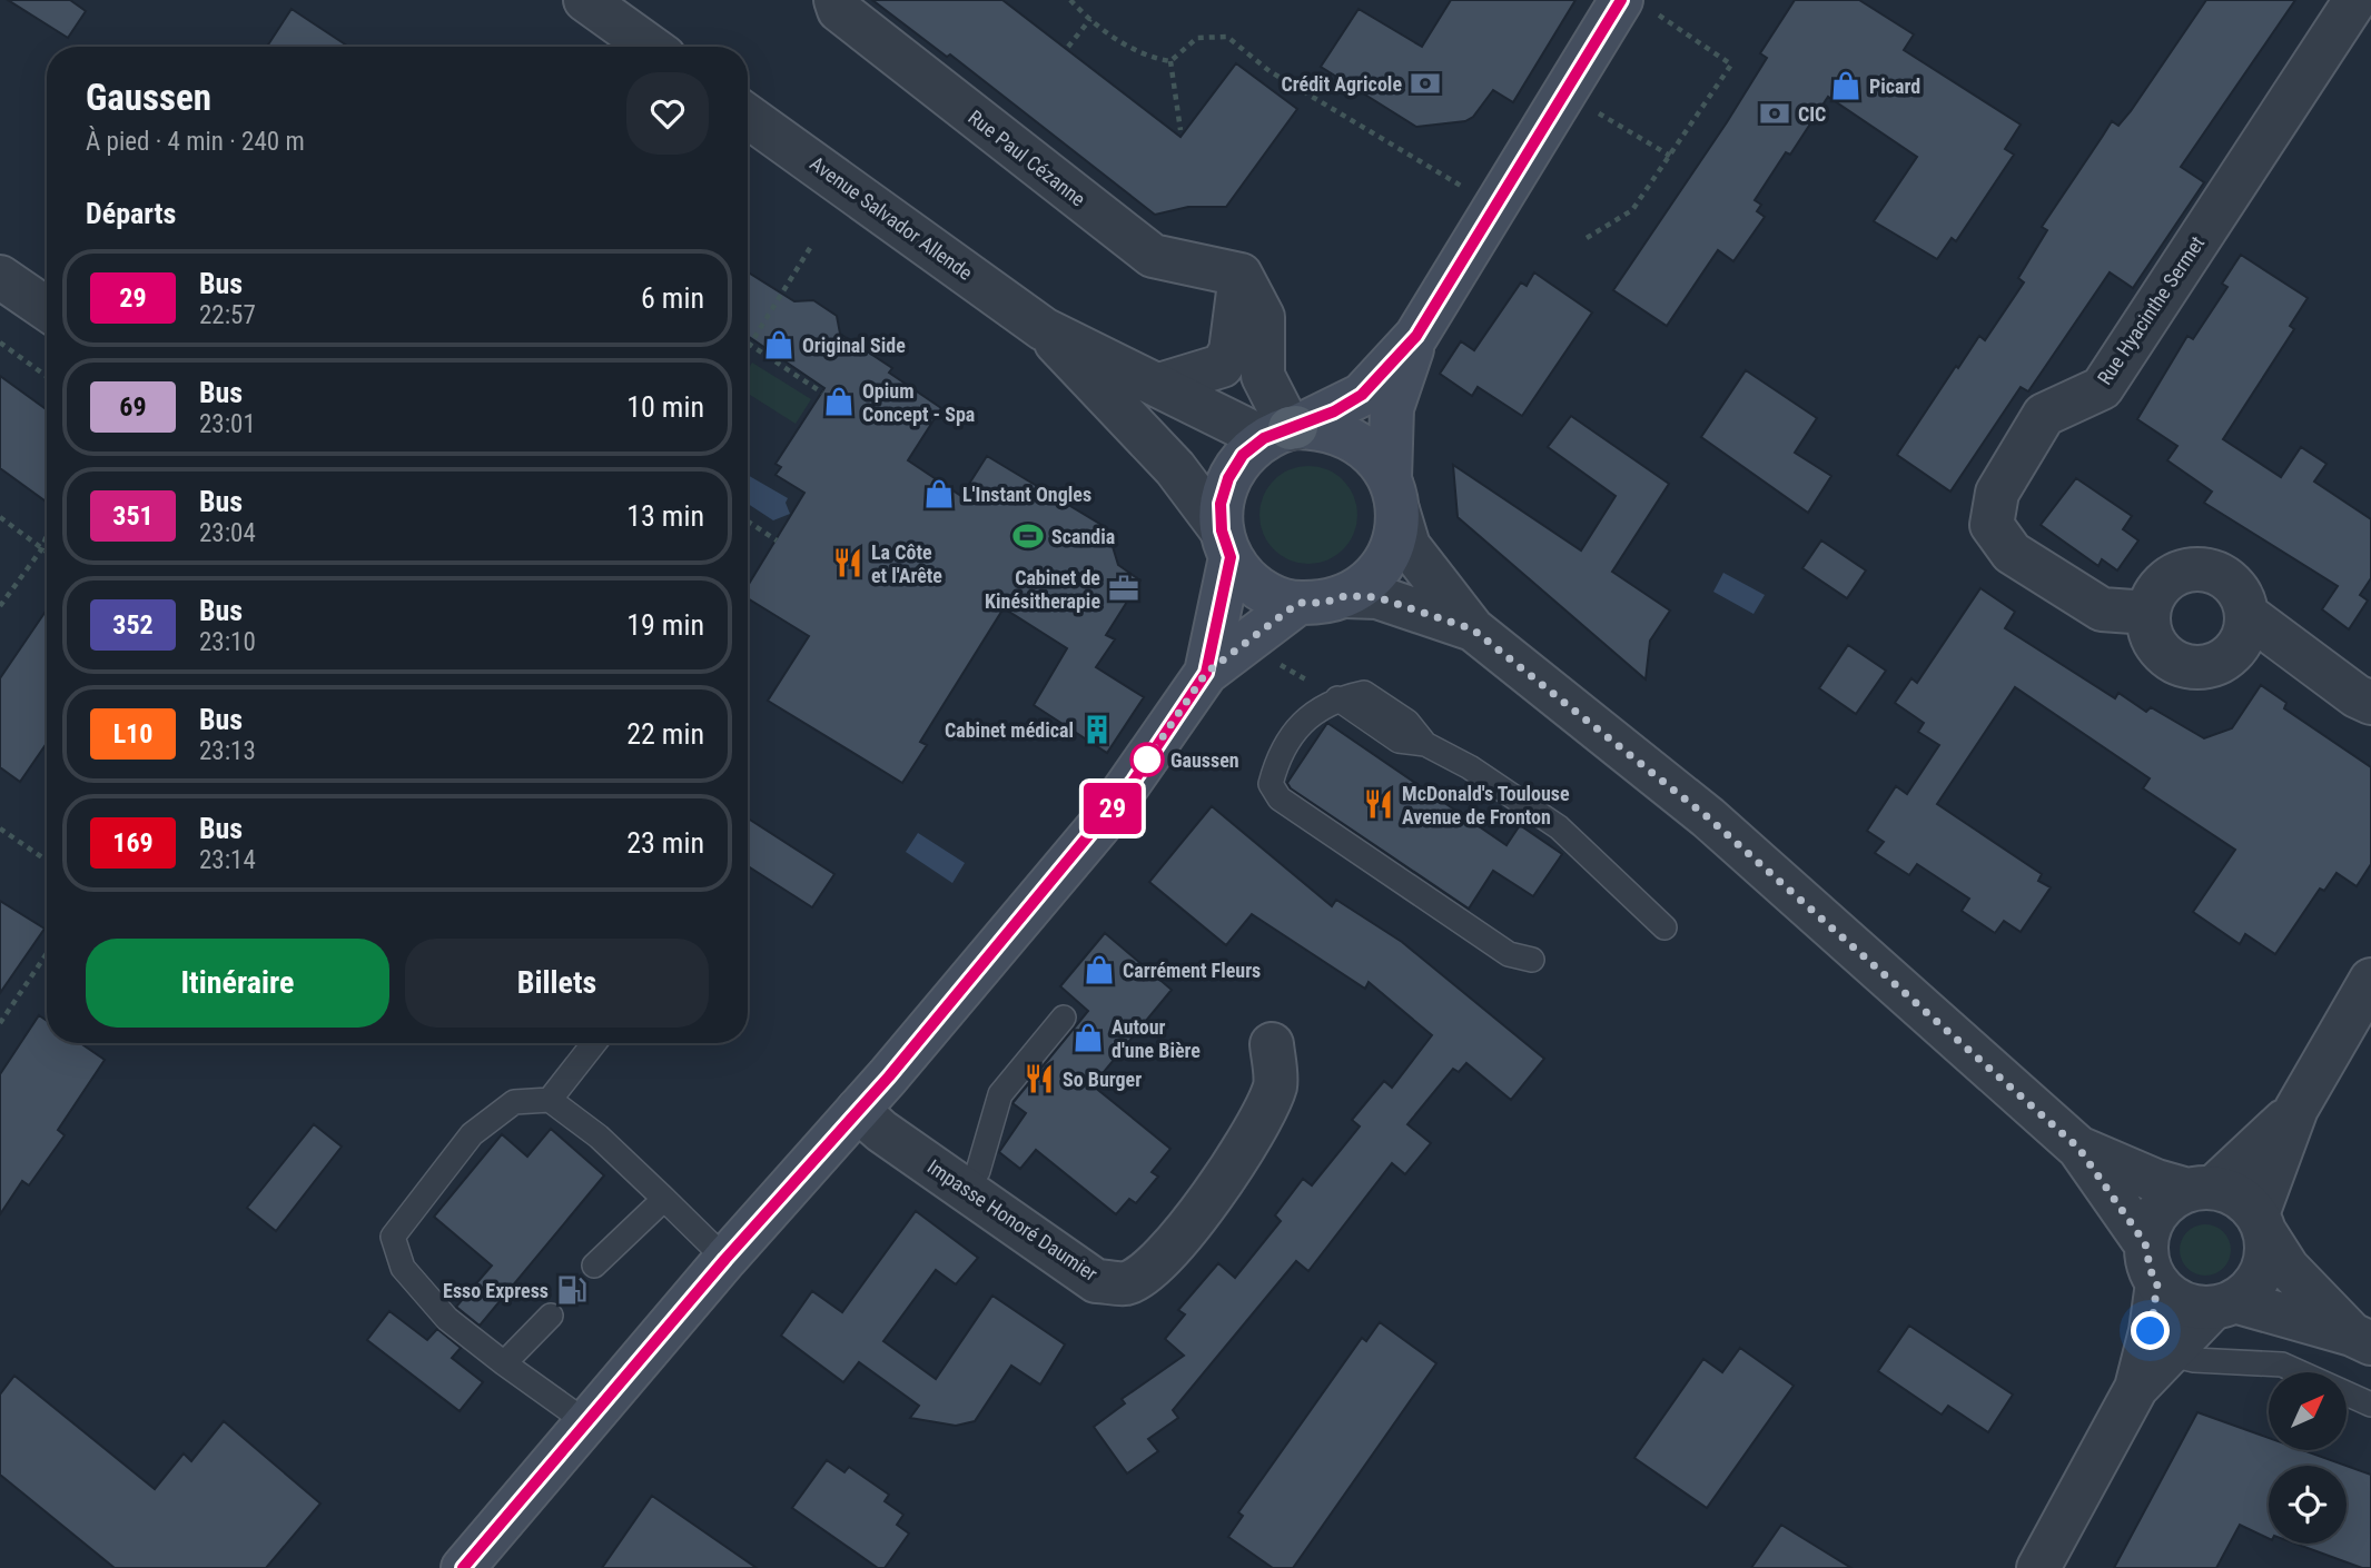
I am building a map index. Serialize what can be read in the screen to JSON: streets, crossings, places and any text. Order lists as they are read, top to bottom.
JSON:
{
  "streets": {
    "street": [
      "Rue Paul Cézanne",
      "Avenue Salvador Allende",
      "Rue Hyacinthe Sermet",
      "Impasse Honoré Daumier"
    ]
  },
  "places": {
    "bank": ["Crédit Agricole", "CIC"],
    "shop": [
      "Picard",
      "Original Side",
      "Opium Concept - Spa",
      "L'Instant Ongles",
      "Carrément Fleurs",
      "Autour d'une Bière"
    ],
    "sports": ["Scandia"],
    "restaurant": ["La Côte et l'Arête", "McDonald's Toulouse Avenue de Fronton", "So Burger"],
    "office": ["Cabinet de Kinésitherapie"],
    "building": ["Cabinet médical"],
    "other": ["Gaussen"],
    "fuel station": ["Esso Express"]
  },
  "lines": ["bus line 29"],
  "north": "top right",
  "page": {
    "on_map": "29",
    "heading": [
      ["Gaussen", "À pied · 4 min · 240 m"],
      "Départs"
    ],
    "list": [
      {
        "mark": "29",
        "name": "Bus",
        "note": "22:57",
        "value": "6 min"
      },
      {
        "mark": "69",
        "name": "Bus",
        "note": "23:01",
        "value": "10 min"
      },
      {
        "mark": "351",
        "name": "Bus",
        "note": "23:04",
        "value": "13 min"
      },
      {
        "mark": "352",
        "name": "Bus",
        "note": "23:10",
        "value": "19 min"
      },
      {
        "mark": "L10",
        "name": "Bus",
        "note": "23:13",
        "value": "22 min"
      },
      {
        "mark": "169",
        "name": "Bus",
        "note": "23:14",
        "value": "23 min"
      }
    ],
    "buttons": ["Itinéraire", "Billets"]
  }
}
